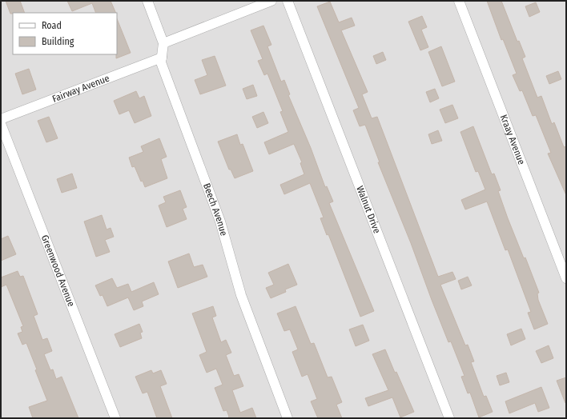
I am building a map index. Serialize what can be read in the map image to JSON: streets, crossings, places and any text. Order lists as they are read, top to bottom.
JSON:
{
  "streets": {
    "street": [
      "Fairway Avenue",
      "Kraay Avenue",
      "Beech Avenue",
      "Walnut Drive",
      "Greenwood Avenue"
    ]
  },
  "crossings": [
    ["Fairway Avenue", "Beech Avenue"]
  ],
  "legend": ["Road", "Building"]
}
